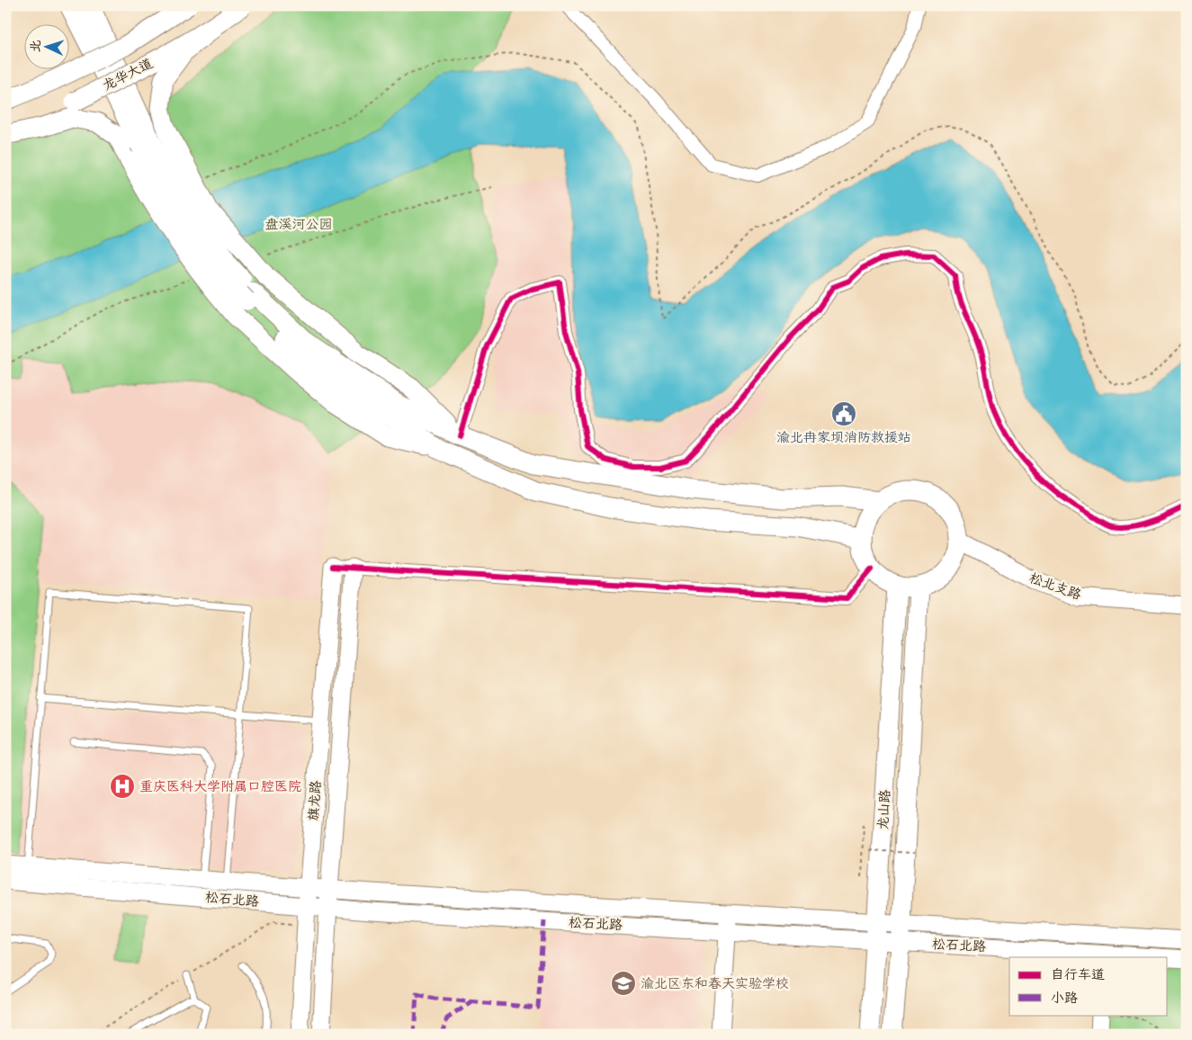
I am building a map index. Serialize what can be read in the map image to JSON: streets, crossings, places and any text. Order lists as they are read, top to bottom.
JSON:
{
  "streets": {
    "main road": [
      "龙华大道",
      "松北支路",
      "旗龙路",
      "龙山路",
      "松石北路"
    ]
  },
  "crossings": [
    ["松北支路", "龙山路"],
    ["旗龙路", "松石北路"],
    ["龙山路", "松石北路"]
  ],
  "parks": ["盘溪河公园"],
  "places": {
    "public building": ["渝北冉家坝消防救援站"],
    "hospital": ["重庆医科大学附属口腔医院"],
    "school or university": ["渝北区东和春天实验学校"]
  },
  "legend": ["自行车道", "小路"],
  "north": "left"
}
